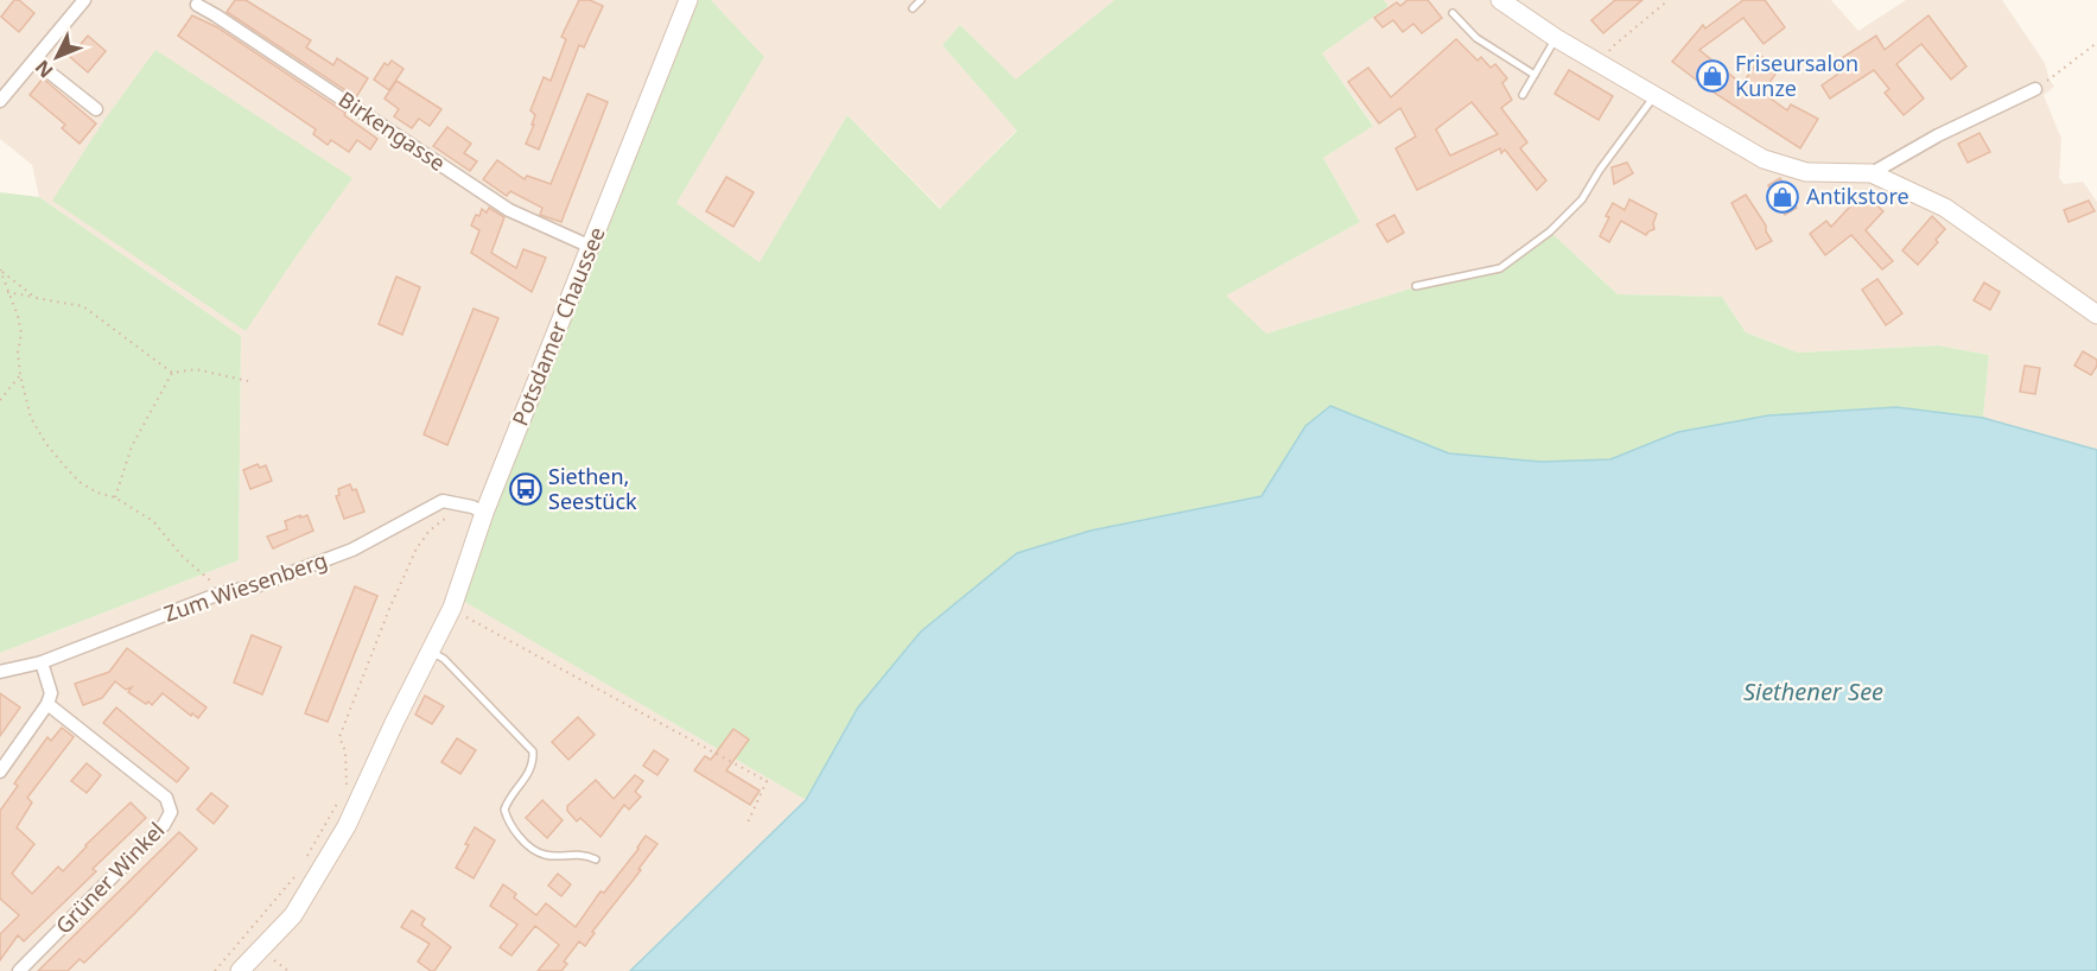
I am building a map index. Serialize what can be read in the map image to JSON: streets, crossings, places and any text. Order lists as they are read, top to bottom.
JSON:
{
  "streets": {
    "main road": ["Potsdamer Chaussee"],
    "street": ["Birkengasse", "Zum Wiesenberg", "Grüner Winkel"]
  },
  "crossings": [
    ["Birkengasse", "Potsdamer Chaussee"],
    ["Potsdamer Chaussee", "Zum Wiesenberg"]
  ],
  "water": ["Siethener See"],
  "places": {
    "shop": ["Friseursalon Kunze", "Antikstore"],
    "bus stop": ["Siethen, Seestück"]
  },
  "north": "bottom left"
}
